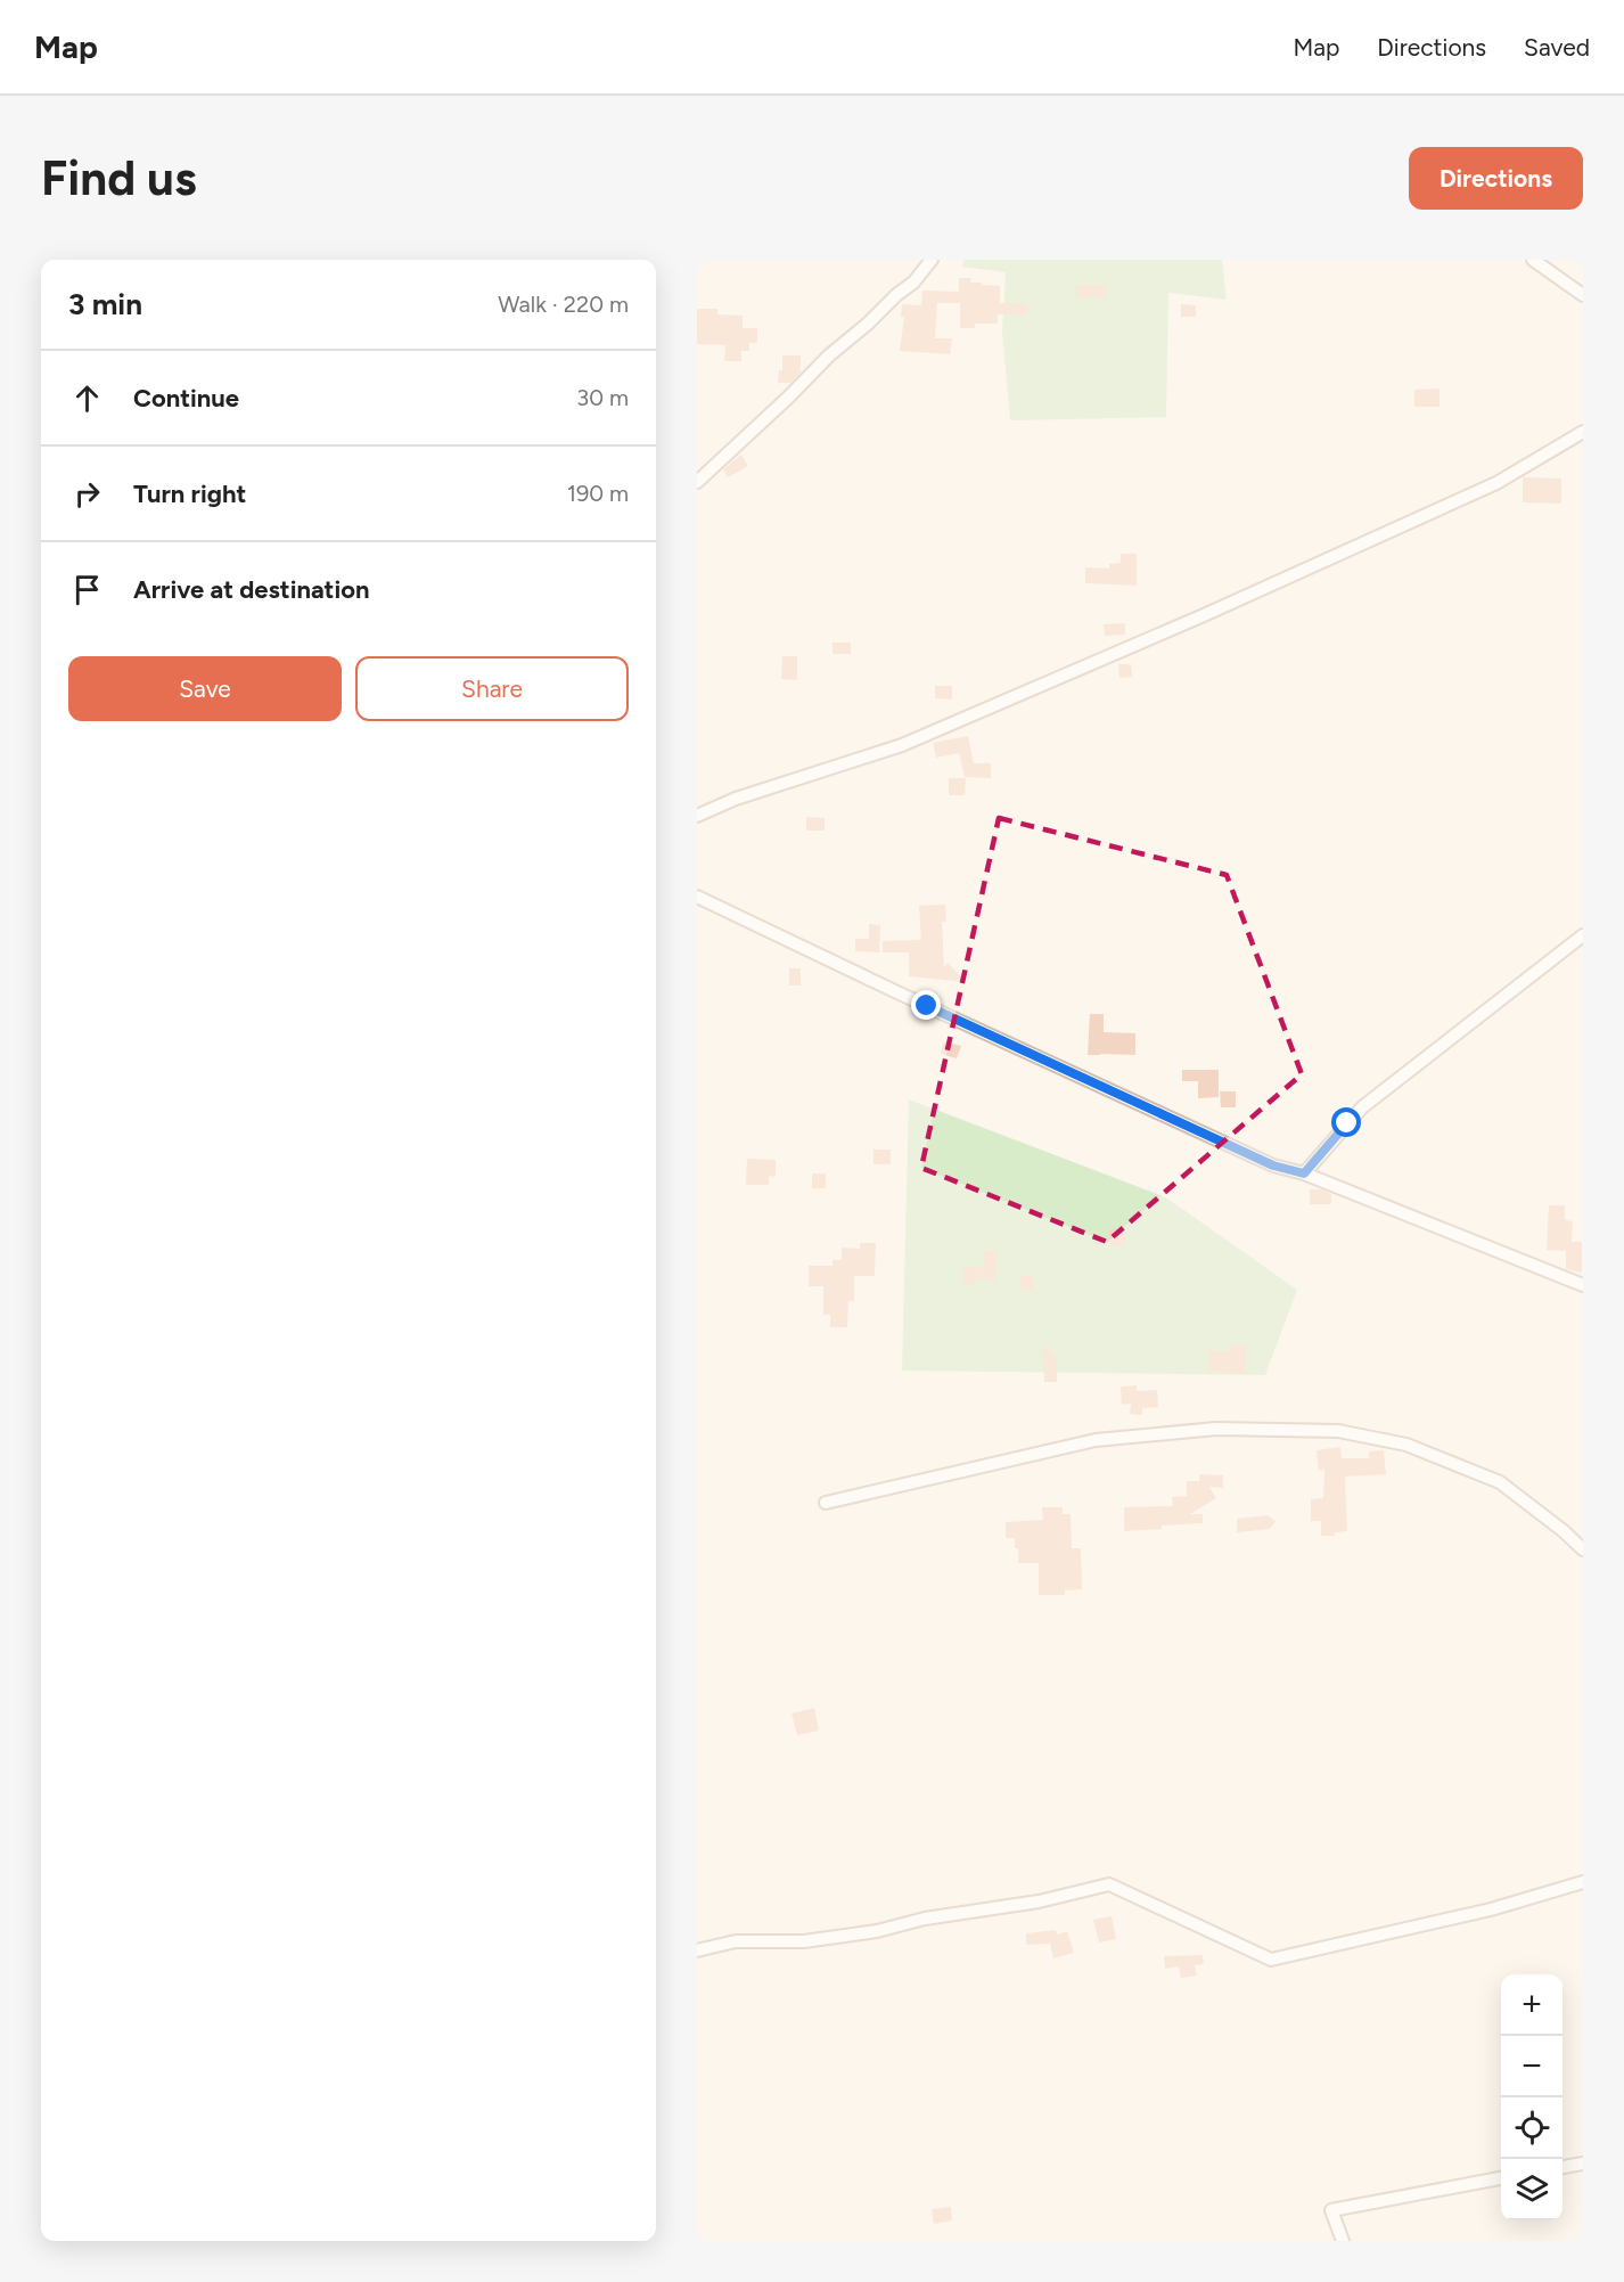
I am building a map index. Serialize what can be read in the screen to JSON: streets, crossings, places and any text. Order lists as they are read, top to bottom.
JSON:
{
  "page": {
    "header": "Map",
    "nav": ["Map", "Directions", "Saved"],
    "buttons": [
      "Directions",
      ["Save", "Share"]
    ],
    "title": "Find us",
    "heading": ["3 min", "Walk · 220 m"],
    "list": [
      ["Continue", "30 m"],
      ["Turn right", "190 m"],
      "Arrive at destination"
    ],
    "map_buttons": ["+", "−"]
  }
}
